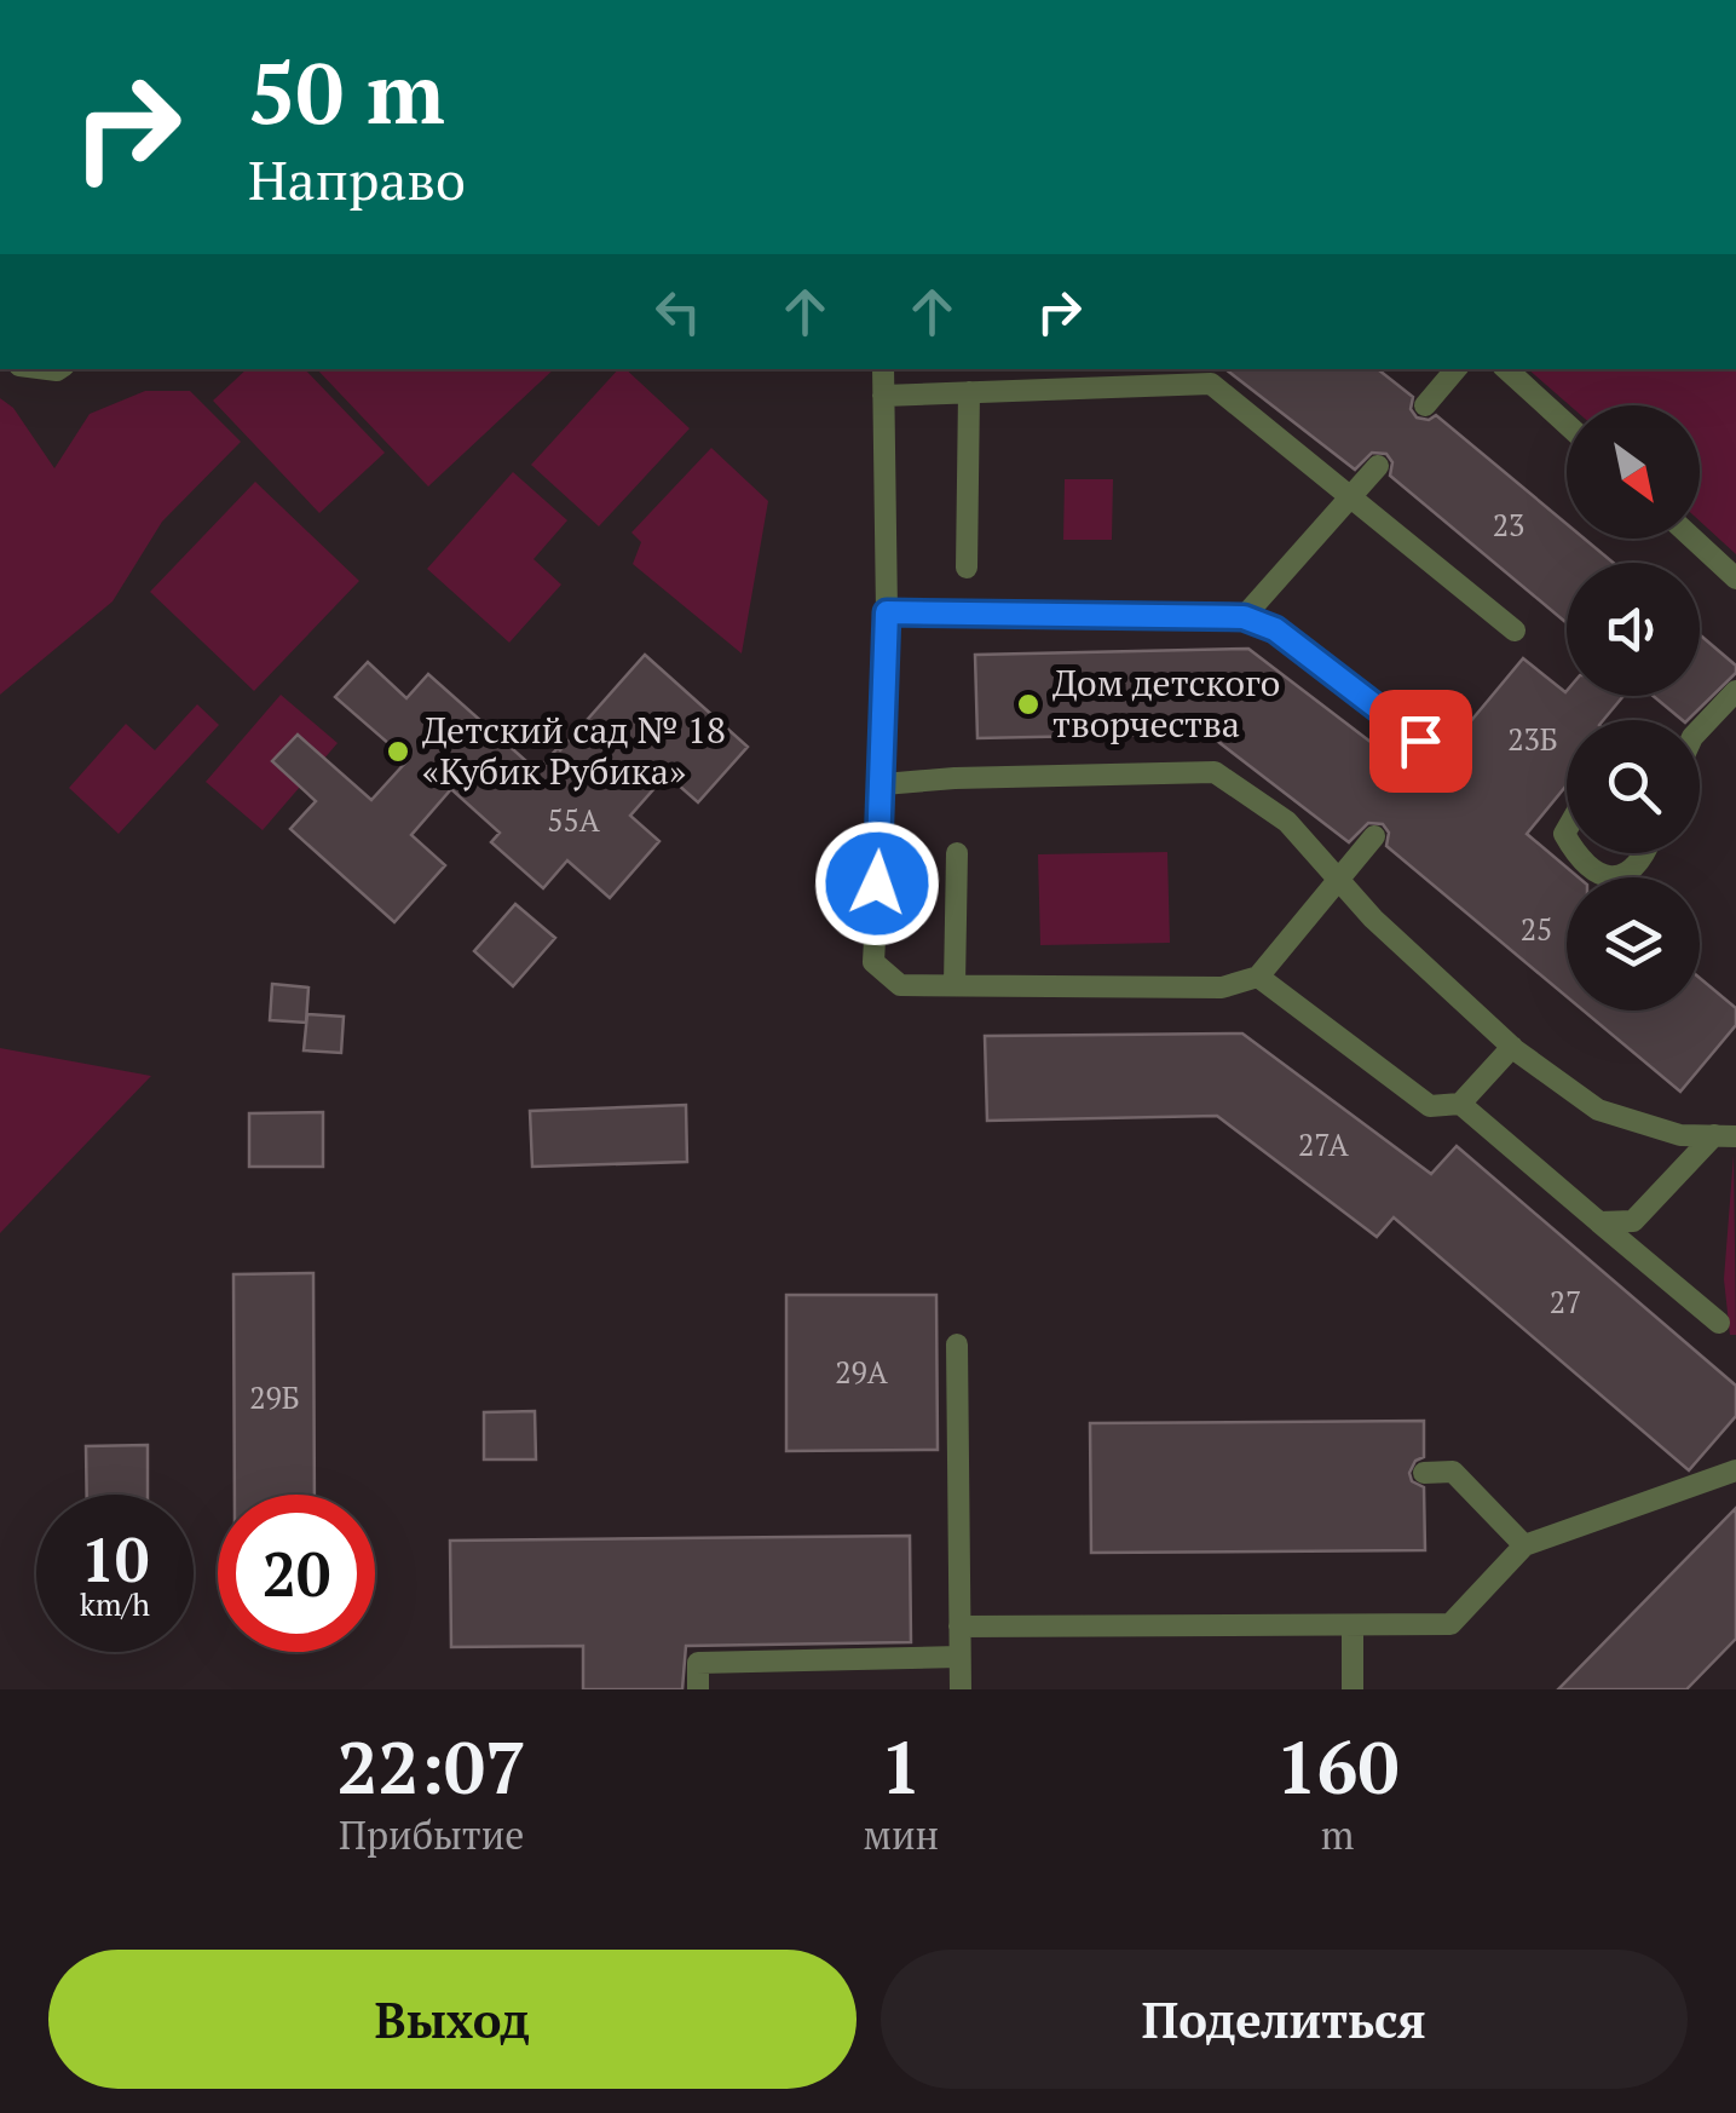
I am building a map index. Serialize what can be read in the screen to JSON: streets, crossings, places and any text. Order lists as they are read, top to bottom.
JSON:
{
  "places": ["Дом детского творчества", "Детский сад № 18 «Кубик Рубика»"],
  "house_numbers": [
    "23",
    "23Б",
    "55А",
    "25",
    "27А",
    "27",
    "29А",
    "29Б"
  ],
  "north": "bottom right",
  "page": {
    "turn": ["50 m", "Направо"],
    "speed": "10 km/h",
    "limit": "20",
    "eta": [
      "22:07",
      "Прибытие",
      "1",
      "мин",
      "160",
      "m"
    ],
    "buttons": ["Выход", "Поделиться"]
  }
}
